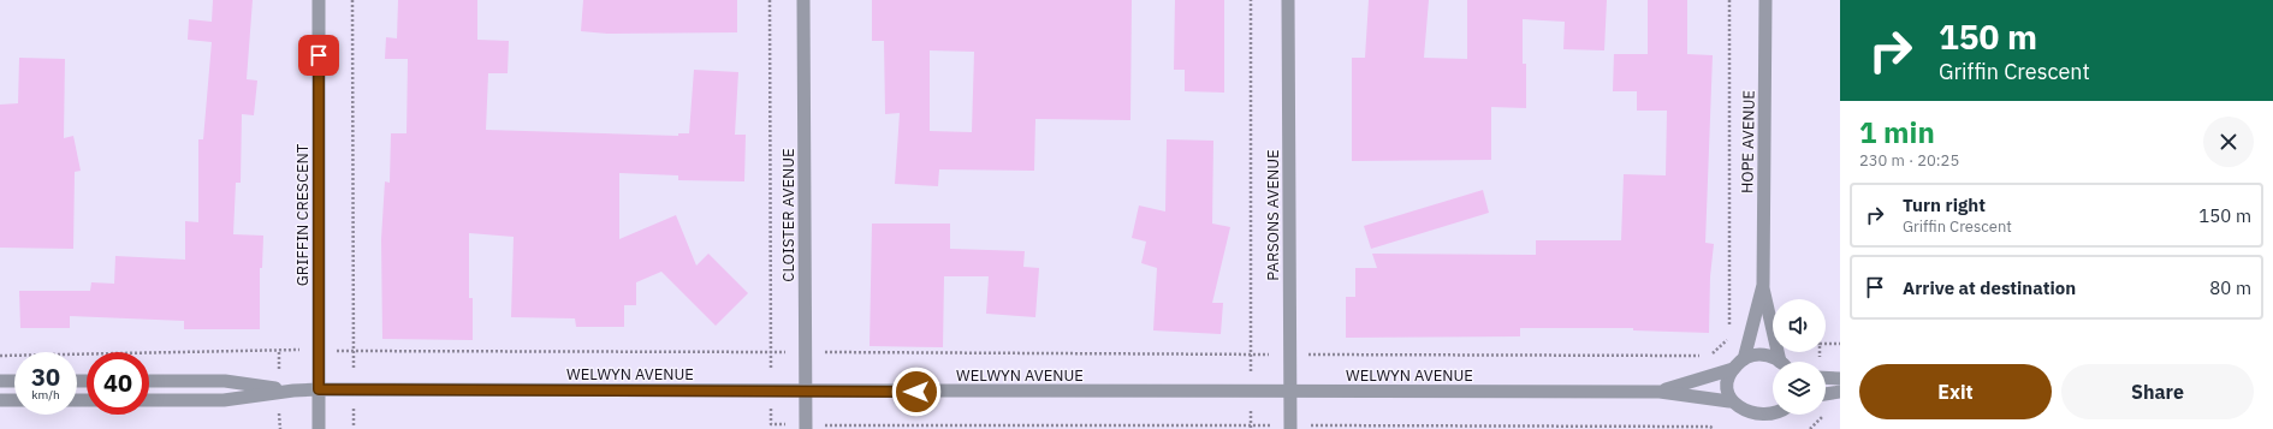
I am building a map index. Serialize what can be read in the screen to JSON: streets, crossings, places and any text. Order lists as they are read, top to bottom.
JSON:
{
  "streets": {
    "street": [
      "HOPE AVENUE",
      "GRIFFIN CRESCENT",
      "CLOISTER AVENUE",
      "PARSONS AVENUE",
      "WELWYN AVENUE"
    ]
  },
  "crossings": [
    ["HOPE AVENUE", "WELWYN AVENUE"],
    ["GRIFFIN CRESCENT", "WELWYN AVENUE"],
    ["CLOISTER AVENUE", "WELWYN AVENUE"],
    ["PARSONS AVENUE", "WELWYN AVENUE"]
  ],
  "page": {
    "turn": ["150 m", "Griffin Crescent"],
    "heading": ["1 min", "230 m · 20:25"],
    "list": [
      {
        "name": "Turn right",
        "note": "Griffin Crescent",
        "value": "150 m"
      },
      {
        "name": "Arrive at destination",
        "value": "80 m"
      }
    ],
    "speed": "30 km/h",
    "limit": "40",
    "buttons": ["Exit", "Share"]
  }
}
